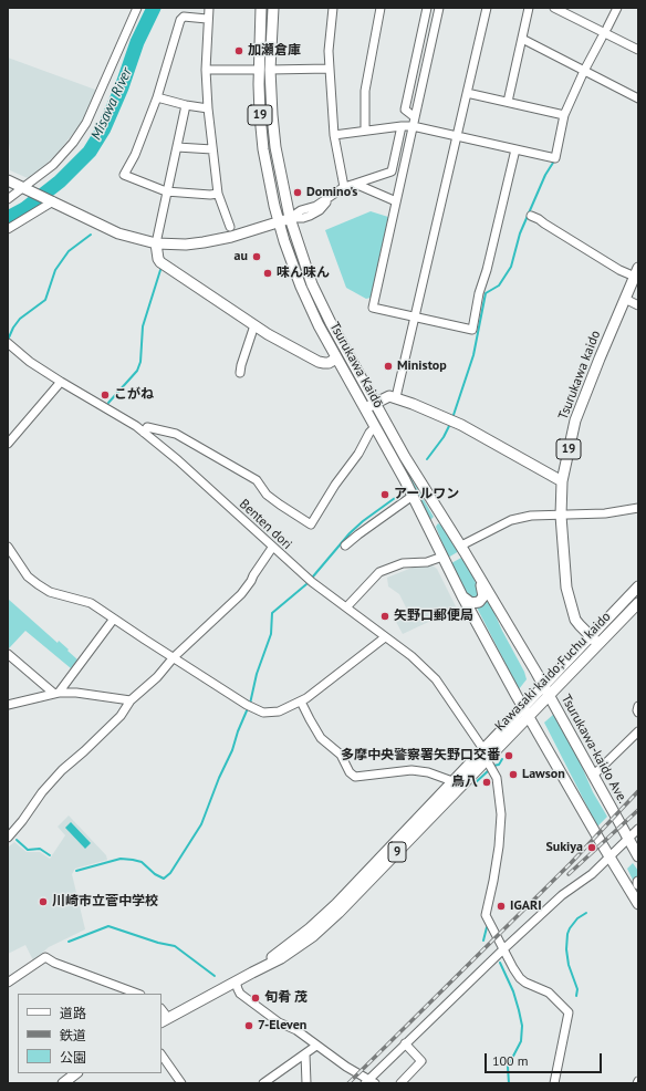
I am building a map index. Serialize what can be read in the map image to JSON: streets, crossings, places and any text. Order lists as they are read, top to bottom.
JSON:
{
  "streets": {
    "main road": [
      "19",
      "Tsurukawa Kaidō",
      "Tsurukawa kaido",
      "Kawasaki kaido;Fuchu kaido",
      "Tsurukawa-kaido Ave.",
      "9"
    ],
    "street": ["Benten dori"]
  },
  "crossings": [
    ["19", "Tsurukawa Kaidō"],
    ["19", "Kawasaki kaido;Fuchu kaido"],
    ["19", "Tsurukawa-kaido Ave."],
    ["19", "9"],
    ["Tsurukawa Kaidō", "Kawasaki kaido;Fuchu kaido"],
    ["Tsurukawa Kaidō", "9"],
    ["Tsurukawa kaido", "Kawasaki kaido;Fuchu kaido"],
    ["Tsurukawa kaido", "9"],
    ["Benten dori", "Kawasaki kaido;Fuchu kaido"],
    ["Benten dori", "9"],
    ["Kawasaki kaido;Fuchu kaido", "Tsurukawa-kaido Ave."],
    ["Kawasaki kaido;Fuchu kaido", "9"]
  ],
  "water": ["Misawa River"],
  "places": [
    "加瀬倉庫",
    "Domino's",
    "au",
    "味ん味ん",
    "Ministop",
    "こがね",
    "アールワン",
    "矢野口郵便局",
    "多摩中央警察署矢野口交番",
    "Lawson",
    "鳥八",
    "Sukiya",
    "川崎市立菅中学校",
    "IGARI",
    "旬肴 茂",
    "7-Eleven"
  ],
  "legend": ["道路", "鉄道", "公園"],
  "scale_bar": "100 m"
}
